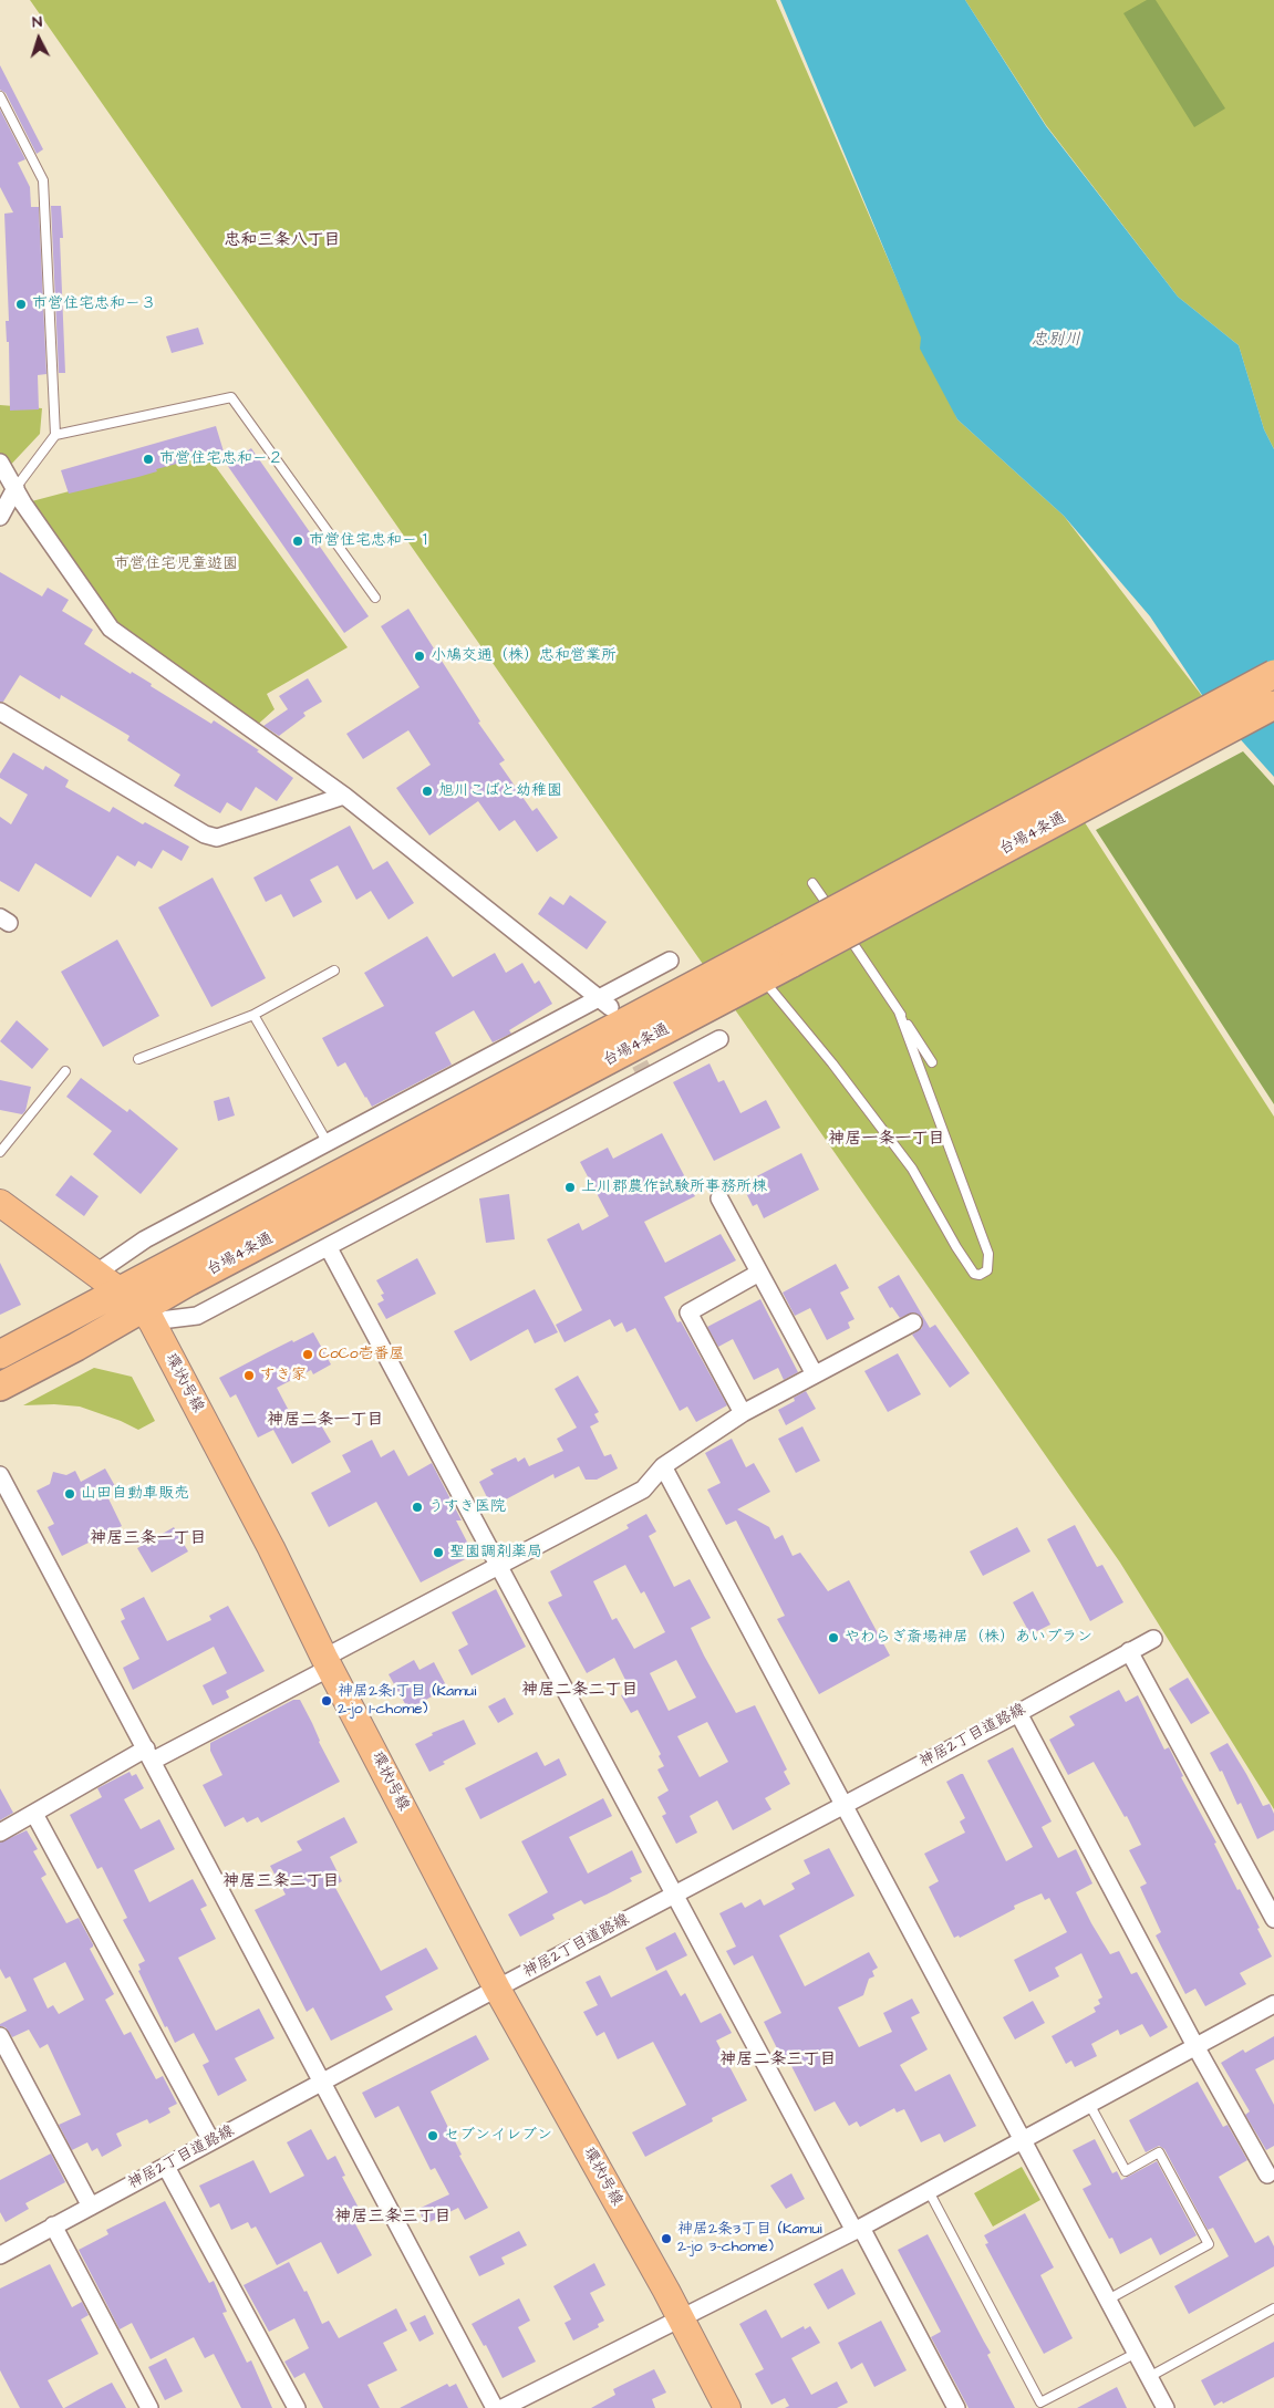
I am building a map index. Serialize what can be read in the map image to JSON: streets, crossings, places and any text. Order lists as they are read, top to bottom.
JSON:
{
  "streets": {
    "highway": ["台場4条通"],
    "main road": ["環状1号線"],
    "street": ["神居2丁目道路線"]
  },
  "crossings": [
    ["台場4条通", "環状1号線"],
    ["環状1号線", "神居2丁目道路線"]
  ],
  "districts": [
    "忠和三条八丁目",
    "神居一条一丁目",
    "神居二条一丁目",
    "神居三条一丁目",
    "神居二条二丁目",
    "神居三条二丁目",
    "神居二条三丁目",
    "神居三条三丁目"
  ],
  "water": ["忠別川"],
  "parks": ["市営住宅児童遊園"],
  "places": [
    "市営住宅忠和－３",
    "市営住宅忠和－２",
    "市営住宅忠和－１",
    "小鳩交通（株）忠和営業所",
    "旭川こばと幼稚園",
    "上川郡農作試験所事務所棟",
    "CoCo壱番屋",
    "すき家",
    "山田自動車販売",
    "うすき医院",
    "聖園調剤薬局",
    "やわらぎ斎場神居（株）あいプラン",
    "神居2条1丁目 (Kamui 2-jo 1-chome)",
    "セブンイレブン",
    "神居2条3丁目 (Kamui 2-jo 3-chome)"
  ],
  "north": "top"
}
